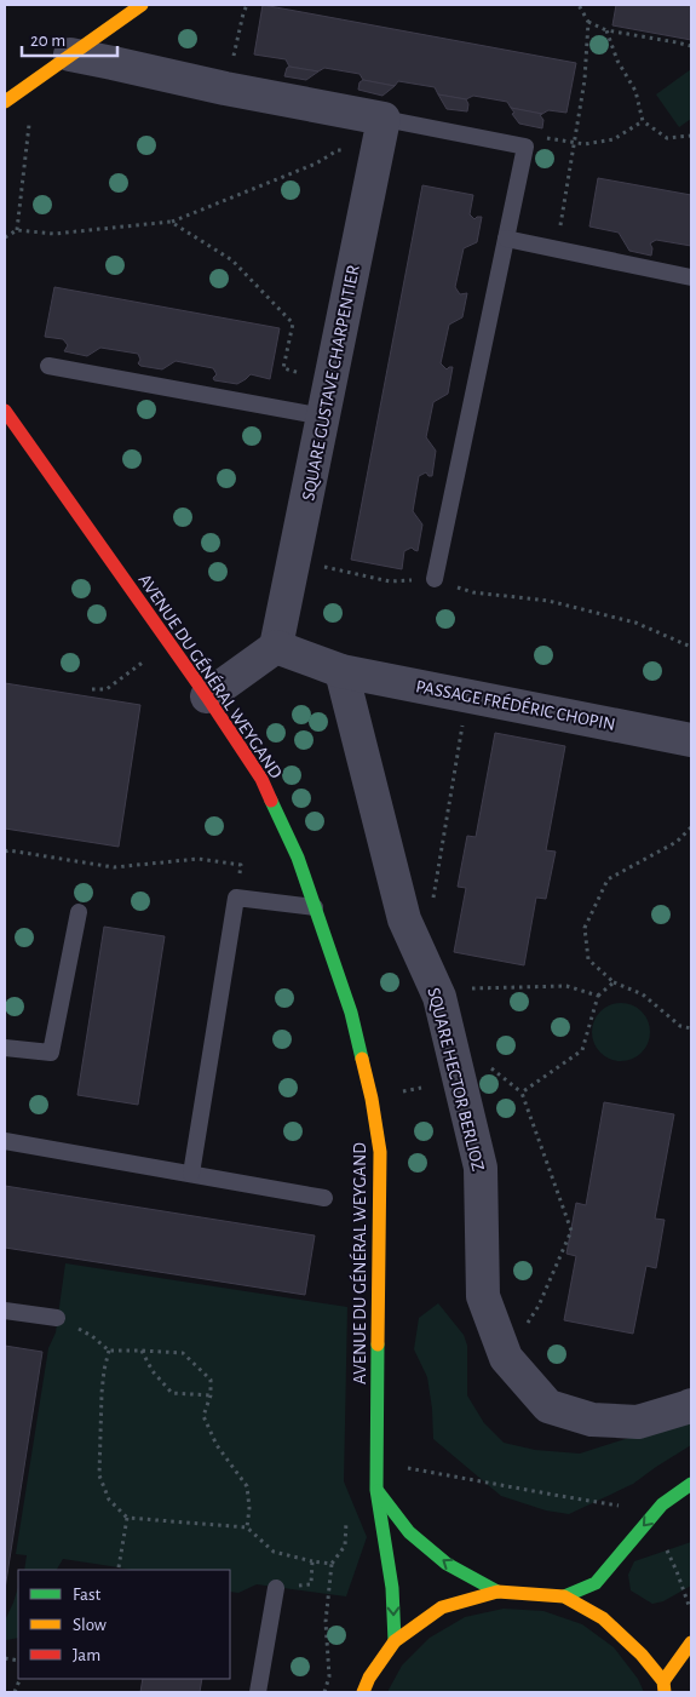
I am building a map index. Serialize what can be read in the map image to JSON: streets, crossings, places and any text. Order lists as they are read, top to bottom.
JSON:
{
  "streets": {
    "street": [
      "SQUARE GUSTAVE CHARPENTIER",
      "AVENUE DU GÉNÉRAL WEYGAND",
      "PASSAGE FRÉDÉRIC CHOPIN",
      "SQUARE HECTOR BERLIOZ"
    ]
  },
  "crossings": [
    ["SQUARE GUSTAVE CHARPENTIER", "PASSAGE FRÉDÉRIC CHOPIN"],
    ["PASSAGE FRÉDÉRIC CHOPIN", "SQUARE HECTOR BERLIOZ"]
  ],
  "legend": ["Fast", "Slow", "Jam"],
  "scale_bar": "20 m"
}
